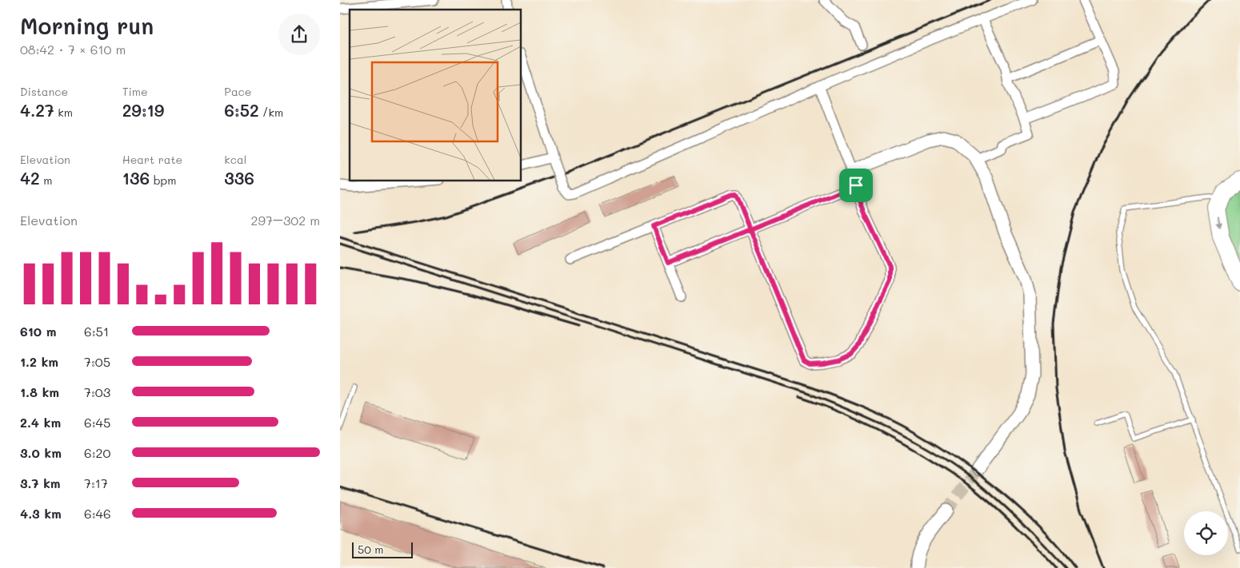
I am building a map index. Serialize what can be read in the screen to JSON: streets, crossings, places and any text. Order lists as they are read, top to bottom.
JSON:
{
  "scale_bar": "50 m",
  "page": {
    "heading": ["Morning run", "08:42 · 7 × 610 m"],
    "stats": [
      ["Distance", "4.27 km"],
      ["Time", "29:19"],
      ["Pace", "6:52 /km"],
      ["Elevation", "42 m"],
      ["Heart rate", "136 bpm"],
      ["kcal", "336"]
    ],
    "chart": ["Elevation", "297–302 m"],
    "list": [
      {
        "name": "610 m",
        "note": "6:51"
      },
      {
        "name": "1.2 km",
        "note": "7:05"
      },
      {
        "name": "1.8 km",
        "note": "7:03"
      },
      {
        "name": "2.4 km",
        "note": "6:45"
      },
      {
        "name": "3.0 km",
        "note": "6:20"
      },
      {
        "name": "3.7 km",
        "note": "7:17"
      },
      {
        "name": "4.3 km",
        "note": "6:46"
      }
    ],
    "scale": "50 m"
  }
}
